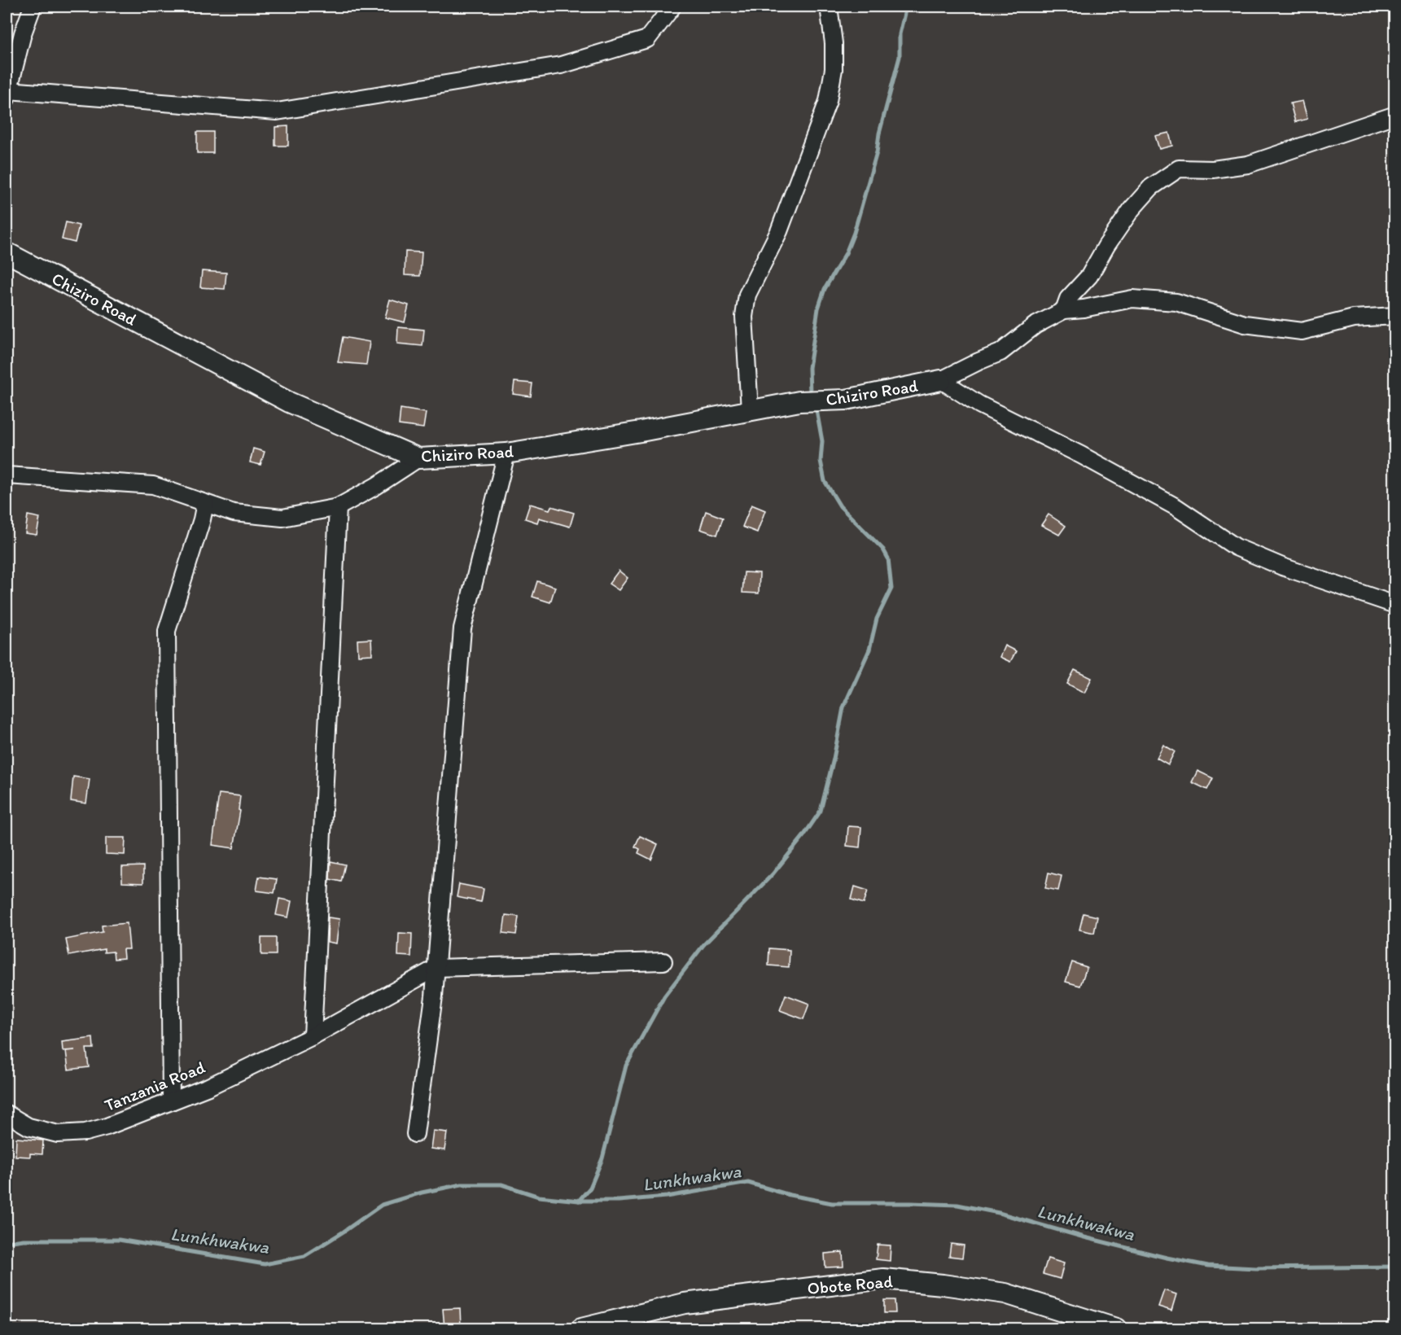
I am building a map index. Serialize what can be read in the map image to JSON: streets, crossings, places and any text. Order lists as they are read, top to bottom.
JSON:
{
  "streets": {
    "street": ["Chiziro Road", "Tanzania Road", "Obote Road"]
  },
  "water": ["Lunkhwakwa"]
}
